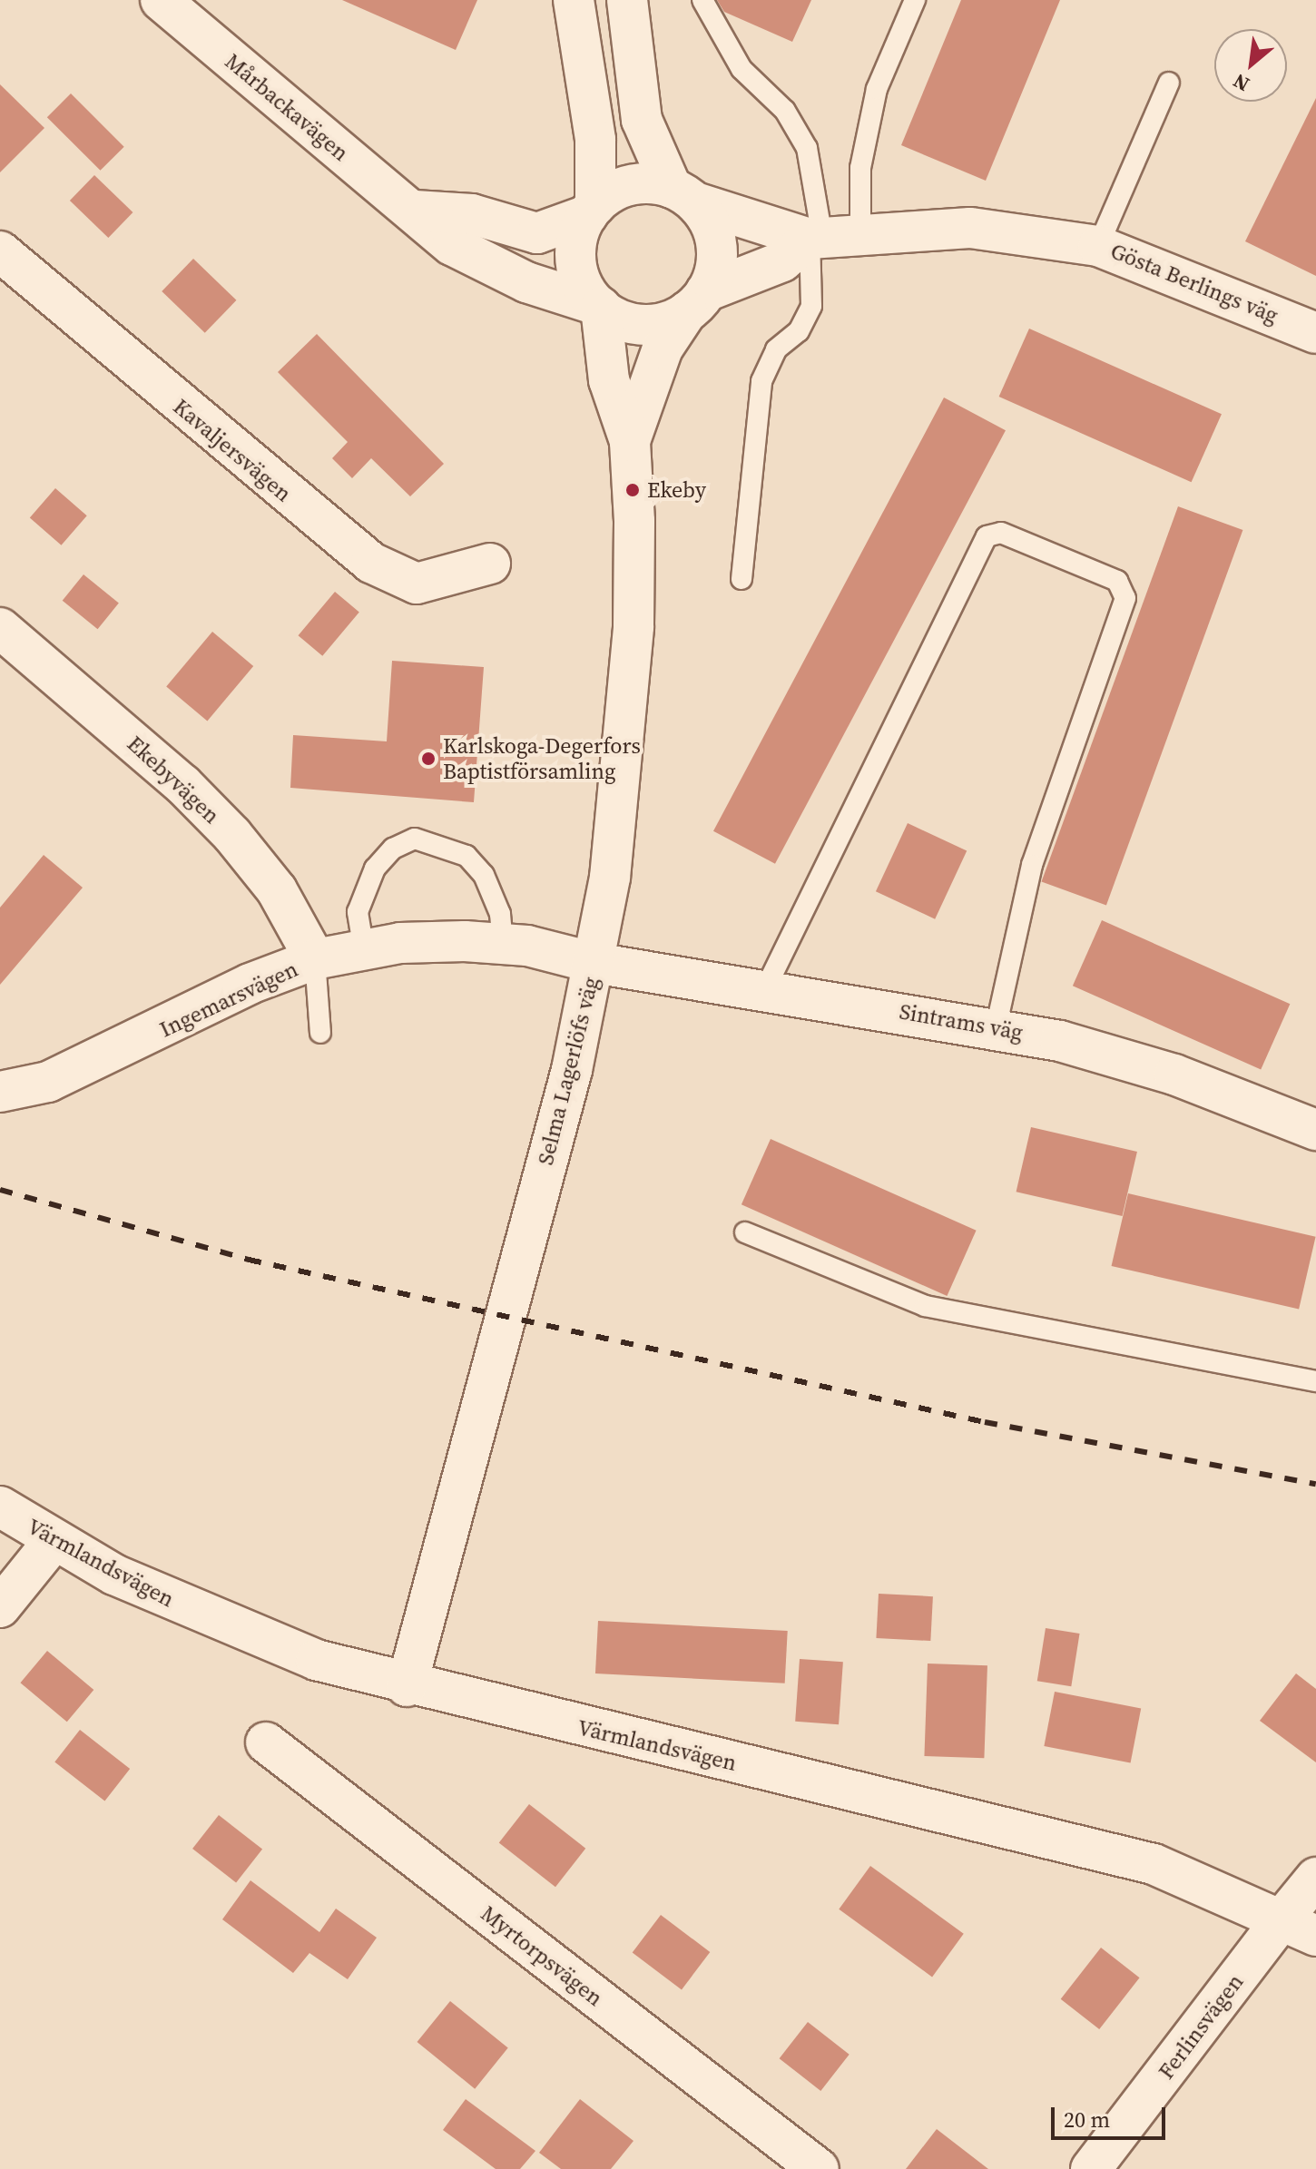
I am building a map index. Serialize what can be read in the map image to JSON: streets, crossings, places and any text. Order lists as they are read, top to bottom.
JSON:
{
  "streets": {
    "street": [
      "Mårbackavägen",
      "Gösta Berlings väg",
      "Kavaljersvägen",
      "Ekebyvägen",
      "Ingemarsvägen",
      "Sintrams väg",
      "Selma Lagerlöfs väg",
      "Värmlandsvägen",
      "Myrtorpsvägen",
      "Ferlinsvägen"
    ]
  },
  "crossings": [
    ["Mårbackavägen", "Gösta Berlings väg"],
    ["Mårbackavägen", "Selma Lagerlöfs väg"],
    ["Gösta Berlings väg", "Selma Lagerlöfs väg"],
    ["Ekebyvägen", "Ingemarsvägen"],
    ["Ingemarsvägen", "Sintrams väg"],
    ["Ingemarsvägen", "Selma Lagerlöfs väg"],
    ["Sintrams väg", "Selma Lagerlöfs väg"],
    ["Selma Lagerlöfs väg", "Värmlandsvägen"],
    ["Värmlandsvägen", "Ferlinsvägen"]
  ],
  "places": ["Ekeby", "Karlskoga-Degerfors Baptistförsamling"],
  "scale_bar": "20 m",
  "north": "bottom left"
}
